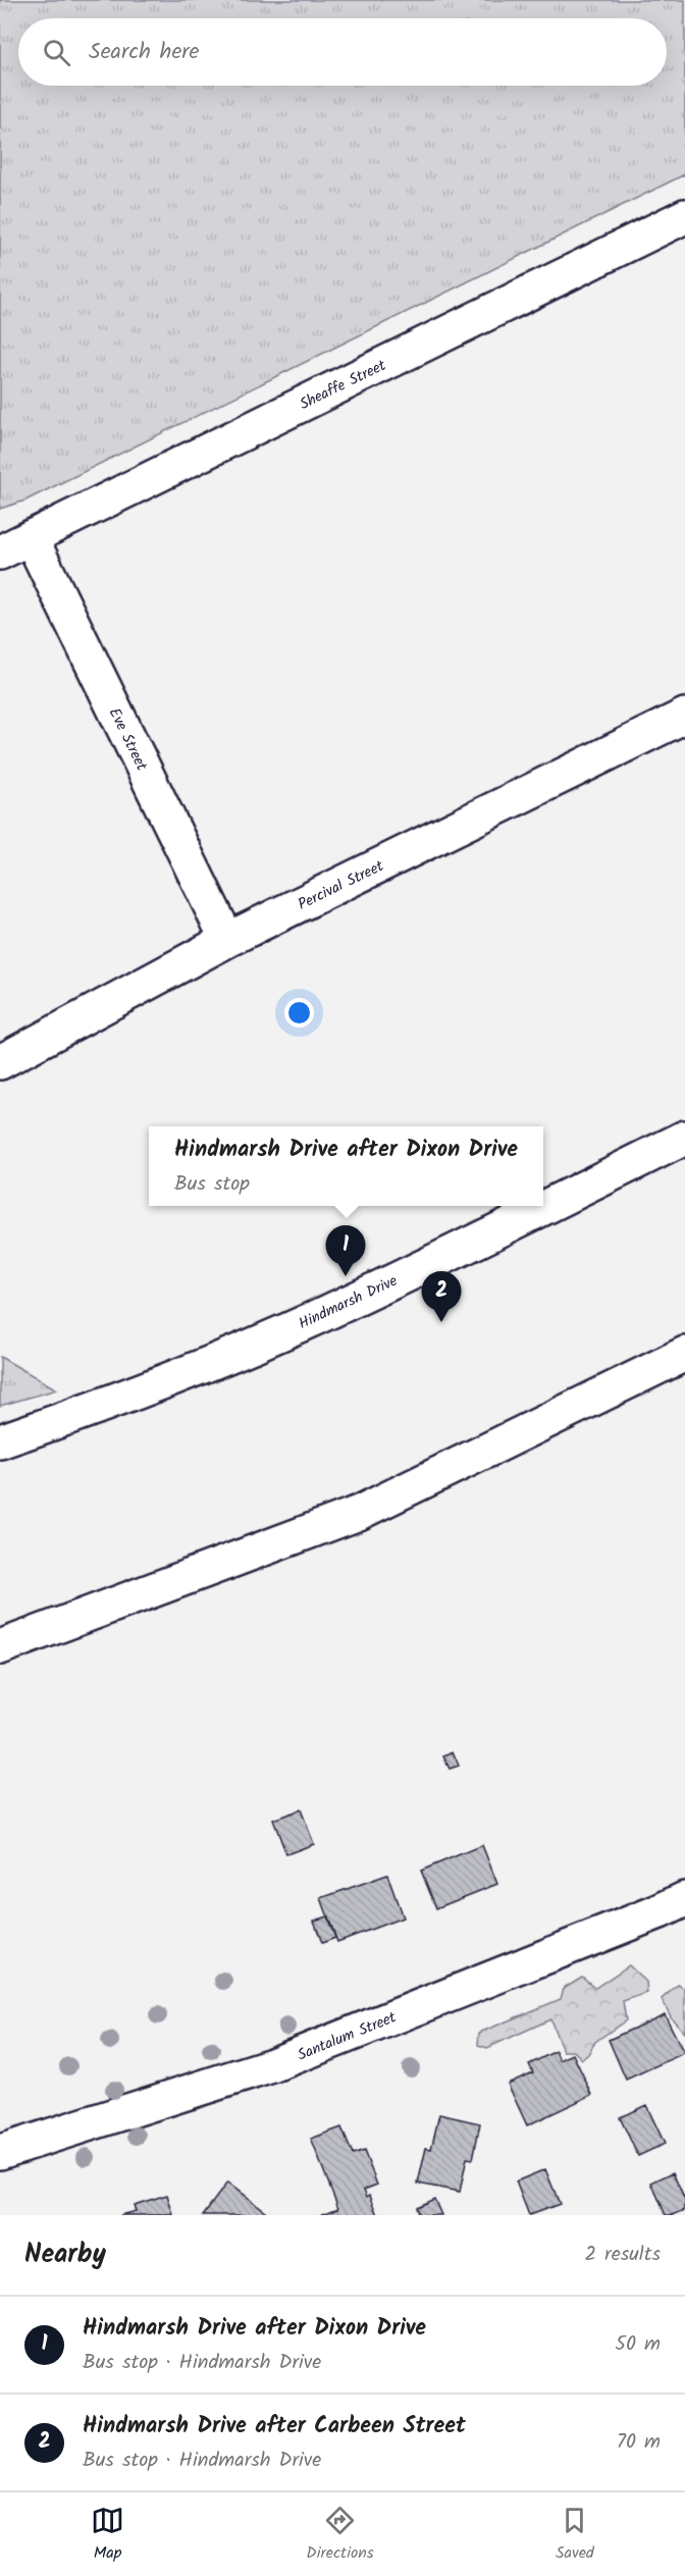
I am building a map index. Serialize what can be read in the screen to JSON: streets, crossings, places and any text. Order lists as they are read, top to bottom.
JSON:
{
  "streets": {
    "street": [
      "Sheaffe Street",
      "Eve Street",
      "Percival Street",
      "Hindmarsh Drive",
      "Santalum Street"
    ]
  },
  "crossings": [
    ["Sheaffe Street", "Eve Street"],
    ["Eve Street", "Percival Street"]
  ],
  "page": {
    "search": "Search here",
    "popup": ["Hindmarsh Drive after Dixon Drive", "Bus stop"],
    "pins": ["1", "2"],
    "heading": ["Nearby", "2 results"],
    "list": [
      {
        "mark": "1",
        "name": "Hindmarsh Drive after Dixon Drive",
        "note": "Bus stop · Hindmarsh Drive",
        "value": "50 m"
      },
      {
        "mark": "2",
        "name": "Hindmarsh Drive after Carbeen Street",
        "note": "Bus stop · Hindmarsh Drive",
        "value": "70 m"
      }
    ],
    "nav": ["Map", "Directions", "Saved"]
  }
}
